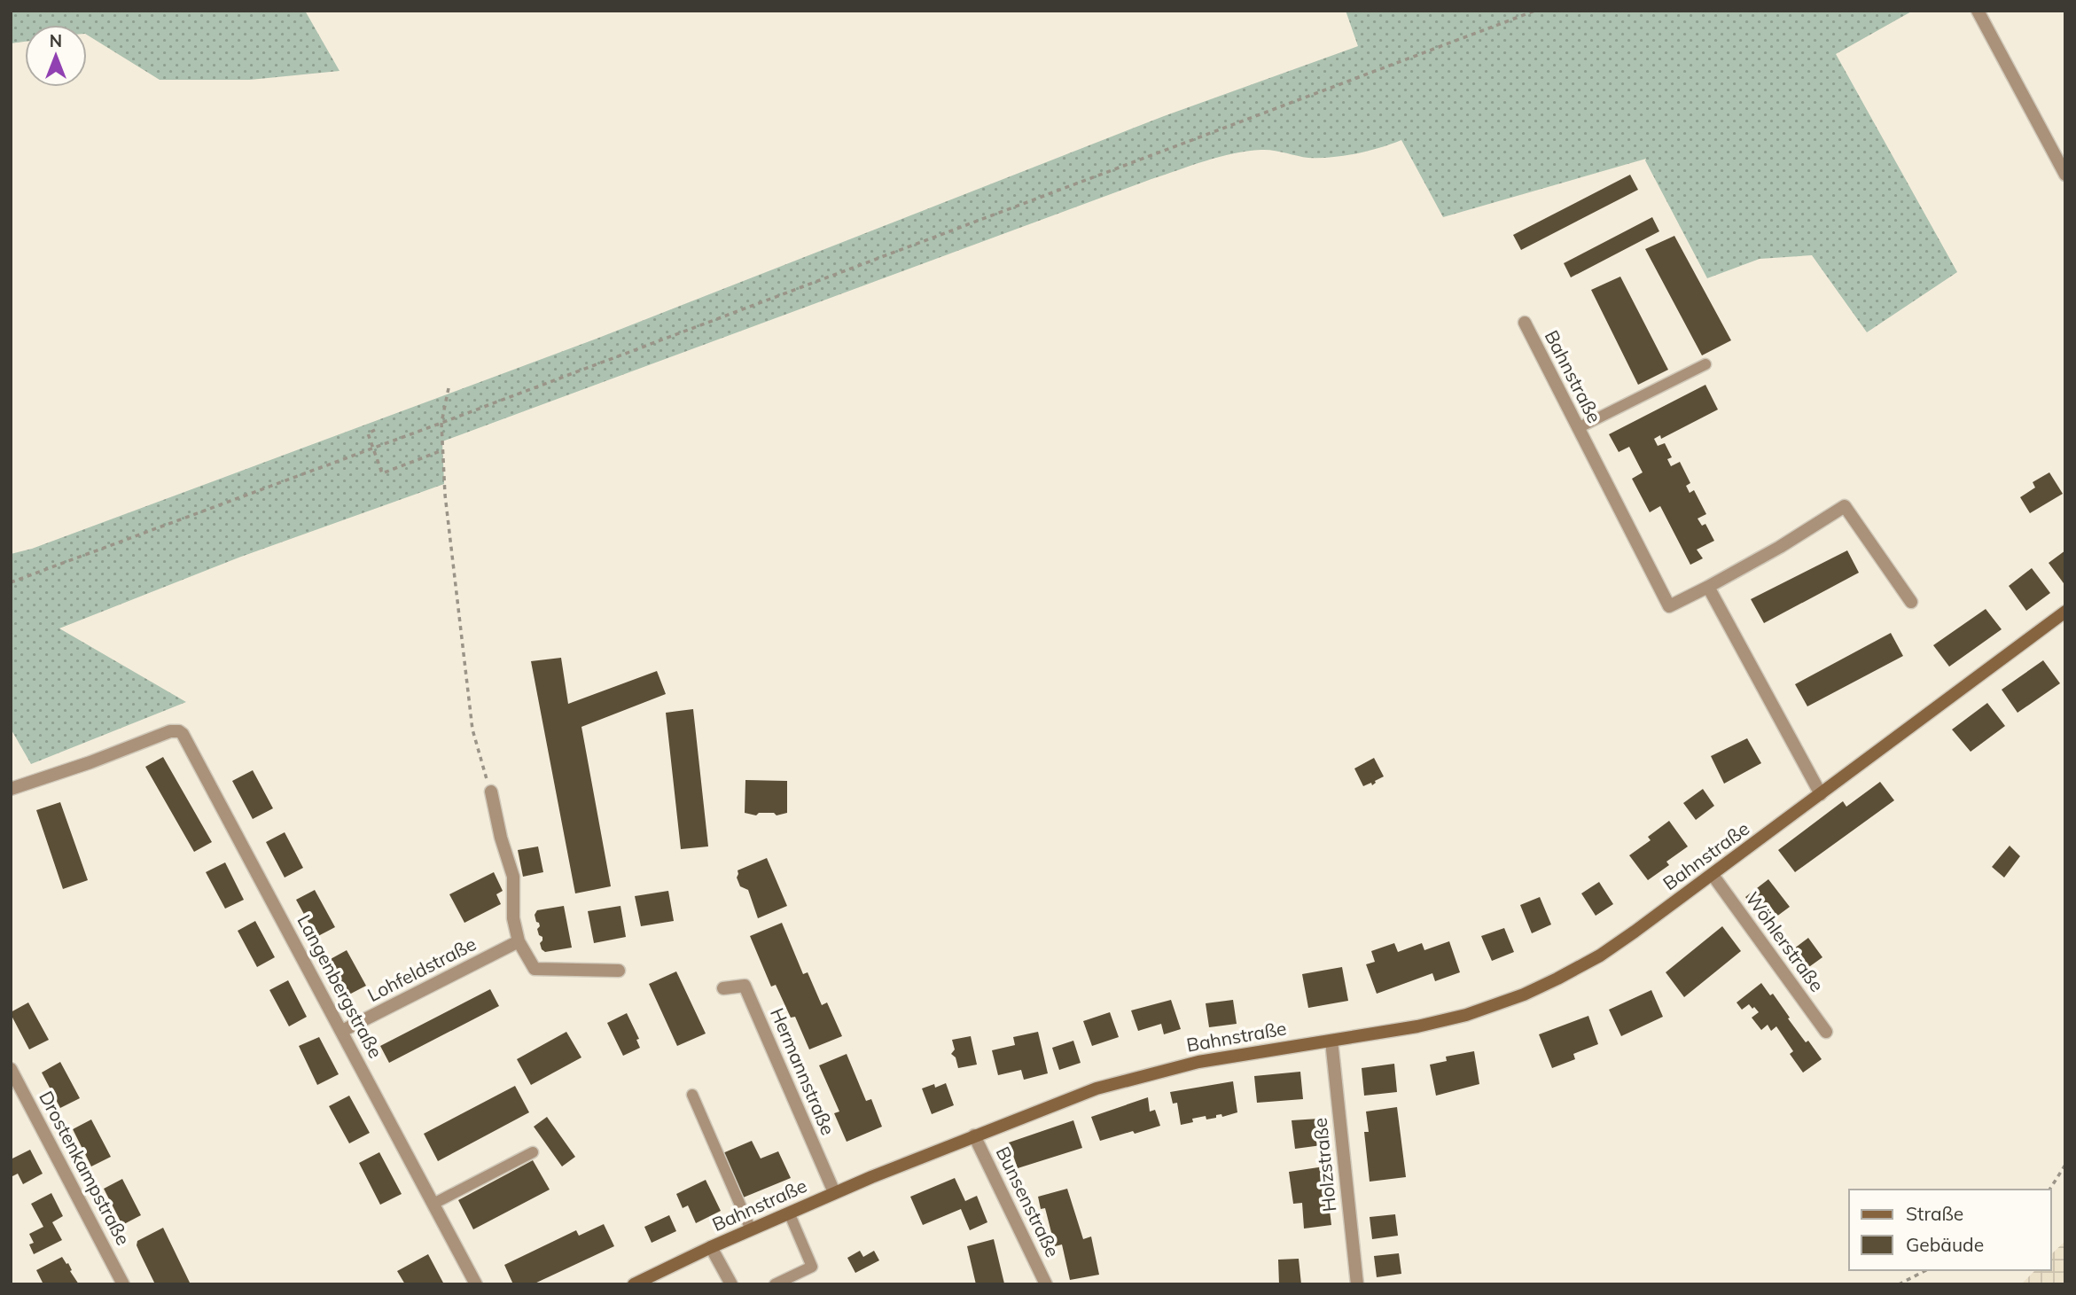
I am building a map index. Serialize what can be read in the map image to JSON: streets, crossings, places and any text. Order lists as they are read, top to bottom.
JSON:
{
  "streets": {
    "main road": ["Bahnstraße"],
    "street": [
      "Wöhlerstraße",
      "Lohfeldstraße",
      "Langenbergstraße",
      "Hermannstraße",
      "Holzstraße",
      "Drostenkampstraße",
      "Bunsenstraße"
    ]
  },
  "crossings": [
    ["Bahnstraße", "Wöhlerstraße"],
    ["Bahnstraße", "Hermannstraße"],
    ["Bahnstraße", "Holzstraße"],
    ["Bahnstraße", "Bunsenstraße"],
    ["Lohfeldstraße", "Langenbergstraße"]
  ],
  "legend": ["Straße", "Gebäude"],
  "north": "top"
}
